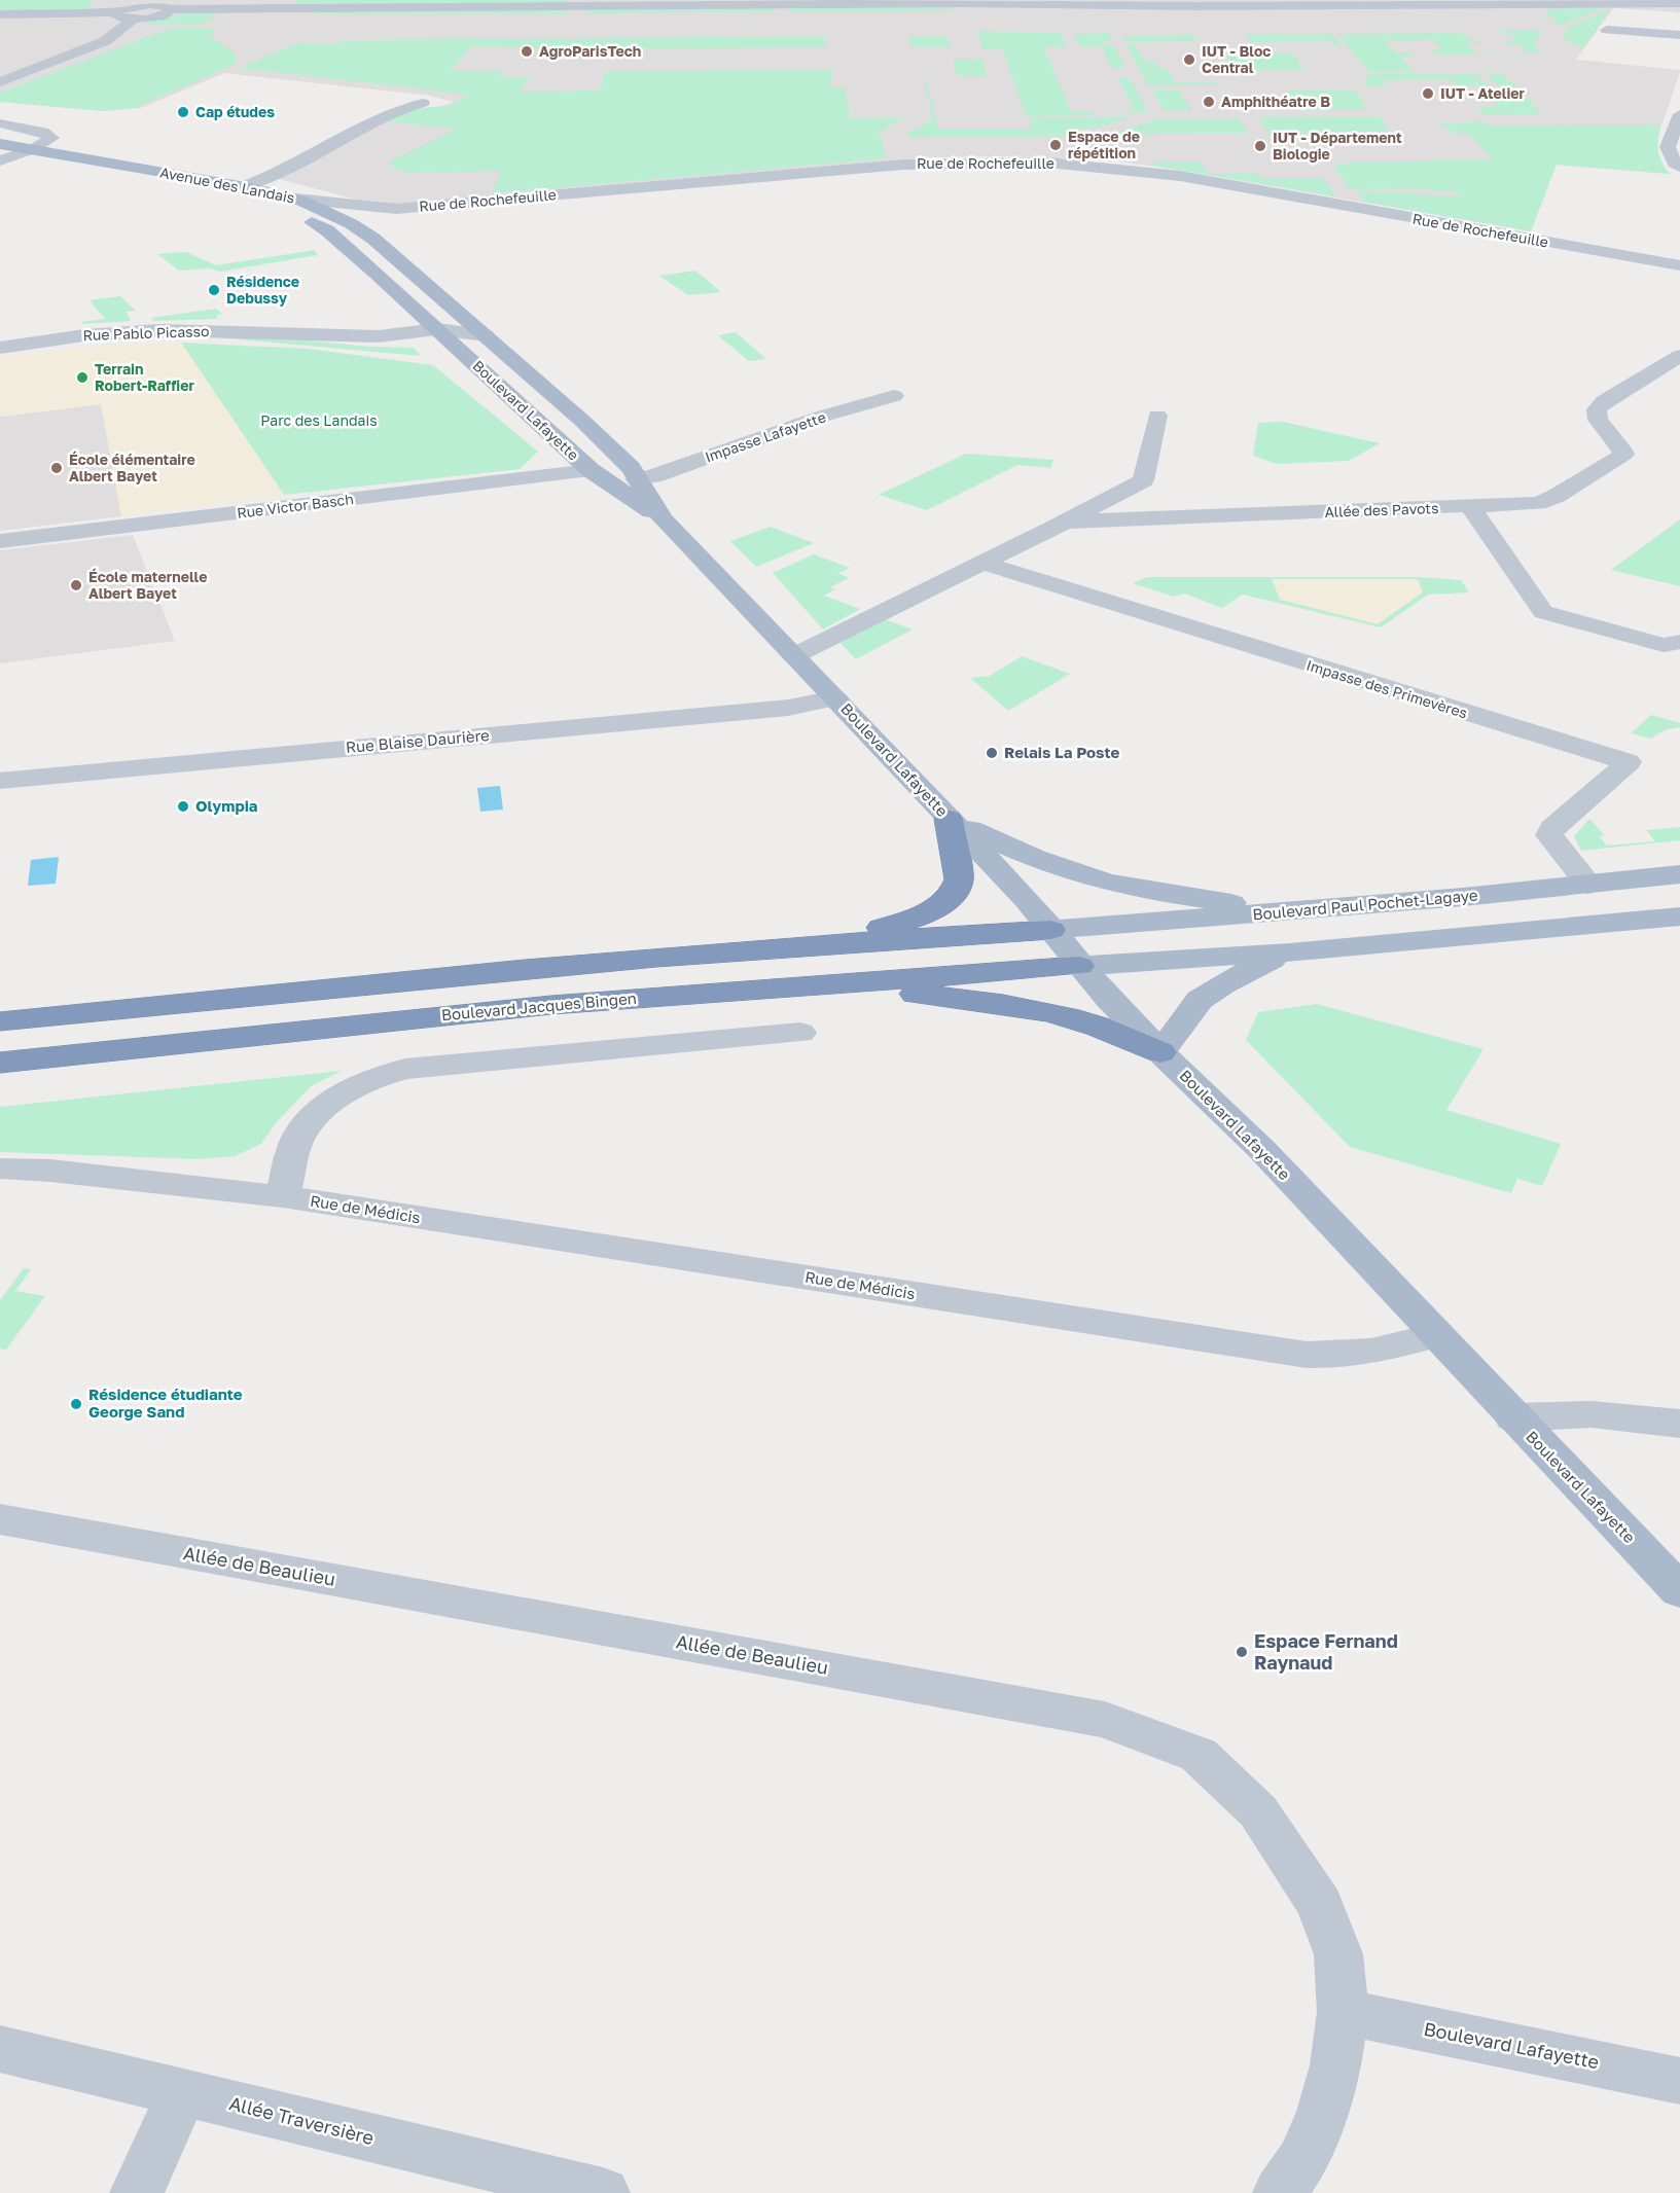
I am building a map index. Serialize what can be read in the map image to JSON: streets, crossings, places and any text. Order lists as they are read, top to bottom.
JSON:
{
  "streets": {
    "highway": ["Boulevard Jacques Bingen"],
    "main road": ["Avenue des Landais", "Boulevard Lafayette", "Boulevard Paul Pochet-Lagaye"],
    "street": [
      "Rue de Rochefeuille",
      "Rue Pablo Picasso",
      "Impasse Lafayette",
      "Rue Victor Basch",
      "Allée des Pavots",
      "Impasse des Primevères",
      "Rue Blaise Daurière",
      "Rue de Médicis",
      "Allée de Beaulieu",
      "Allée Traversière"
    ]
  },
  "crossings": [
    ["Rue de Rochefeuille", "Avenue des Landais"],
    ["Avenue des Landais", "Rue Pablo Picasso"],
    ["Avenue des Landais", "Boulevard Lafayette"],
    ["Rue Pablo Picasso", "Boulevard Lafayette"],
    ["Boulevard Lafayette", "Impasse Lafayette"],
    ["Boulevard Lafayette", "Rue Victor Basch"],
    ["Boulevard Lafayette", "Rue Blaise Daurière"],
    ["Boulevard Lafayette", "Boulevard Paul Pochet-Lagaye"],
    ["Boulevard Lafayette", "Boulevard Jacques Bingen"],
    ["Boulevard Lafayette", "Rue de Médicis"],
    ["Boulevard Lafayette", "Allée de Beaulieu"],
    ["Allée des Pavots", "Impasse des Primevères"],
    ["Impasse des Primevères", "Boulevard Paul Pochet-Lagaye"]
  ],
  "parks": ["Parc des Landais"],
  "places": [
    "AgroParisTech",
    "IUT - Bloc Central",
    "IUT - Atelier",
    "Amphithéatre B",
    "Cap études",
    "Espace de répétition",
    "IUT - Département Biologie",
    "Résidence Debussy",
    "Terrain Robert-Raffier",
    "École élémentaire Albert Bayet",
    "École maternelle Albert Bayet",
    "Relais La Poste",
    "Olympia",
    "Résidence étudiante George Sand",
    "Espace Fernand Raynaud"
  ]
}
